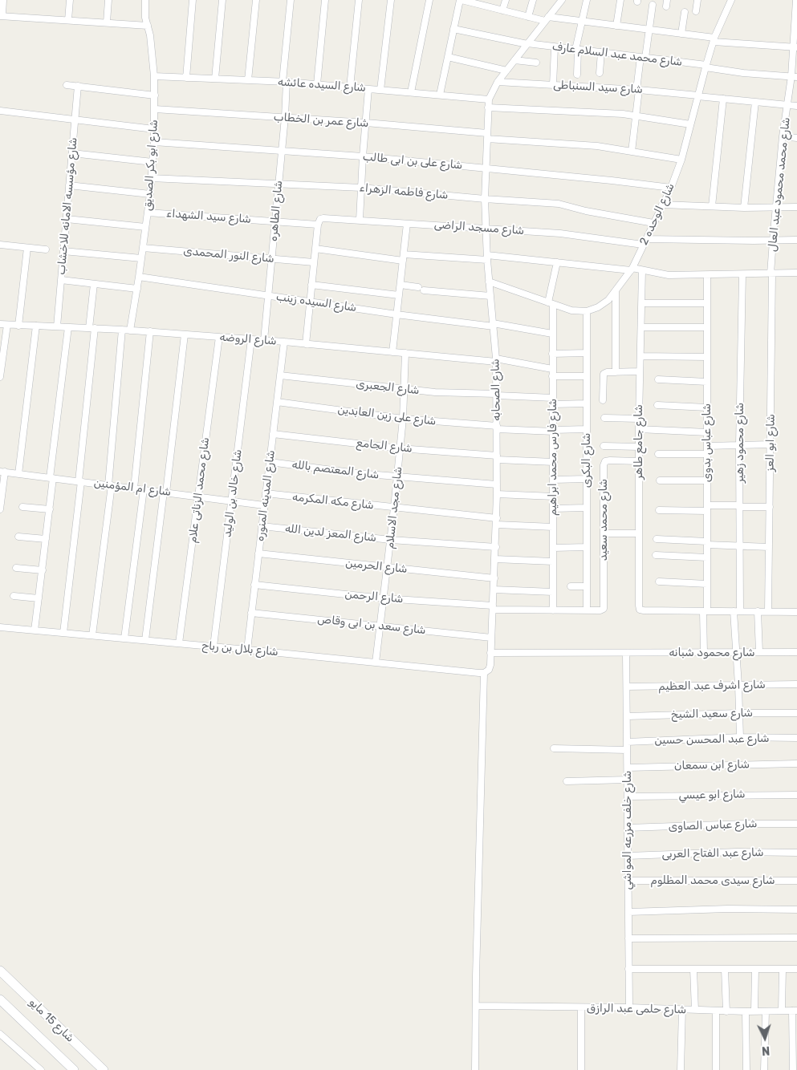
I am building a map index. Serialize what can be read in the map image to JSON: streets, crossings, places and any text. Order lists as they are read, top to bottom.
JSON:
{
  "streets": {
    "main road": ["شارع 15 مايو"],
    "street": [
      "شارع محمد عبد السلام عارف",
      "شارع السيده عائشه",
      "شارع سيد السنباطى",
      "شارع عمر بن الخطاب",
      "شارع على بن ابى طالب",
      "شارع ابو بكر الصديق",
      "شارع محمد محمود عبد العال",
      "شارع فاطمه الزهراء",
      "شارع مؤسسه الامانه للاخشاب",
      "شارع الطاهره",
      "شارع الوحده 2",
      "شارع سيد الشهداء",
      "شارع مسجد الراضى",
      "شارع النور المحمدى",
      "شارع السيده زينب",
      "شارع الروضه",
      "شارع الجعبرى",
      "شارع الصحابه",
      "شارع على زين العابدين",
      "شارع جامع طاهر",
      "شارع عباس بدوى",
      "شارع محمود زهير",
      "شارع ابو العز",
      "شارع الجامع",
      "شارع فارس محمد ابراهيم",
      "شارع البكرى",
      "شارع المعتصم بالله",
      "شارع ام المؤمنين",
      "شارع محمد الزناتى علام",
      "شارع خالد بن الوليد",
      "شارع المدينه المنوره",
      "شارع مكه المكرمه",
      "شارع مجد الاسلام",
      "شارع محمد سعيد",
      "شارع المعز لدين الله",
      "شارع الحرمين",
      "شارع الرحمن",
      "شارع سعد بن ابى وقاص",
      "شارع بلال بن رباح",
      "شارع محمود شبانه",
      "شارع اشرف عبد العظيم",
      "شارع سعيد الشيخ",
      "شارع عبد المحسن حسين",
      "شارع ابن سمعان",
      "شارع ابو عيسي",
      "شارع عباس الصاوى",
      "شارع خلف مزرعه المواشي",
      "شارع عبد الفتاح العربى",
      "شارع سيدى محمد المظلوم",
      "شارع حلمى عبد الرازق"
    ]
  },
  "crossings": [
    ["شارع محمد عبد السلام عارف", "شارع محمد محمود عبد العال"],
    ["شارع محمد عبد السلام عارف", "شارع الوحده 2"],
    ["شارع محمد عبد السلام عارف", "شارع الصحابه"],
    ["شارع السيده عائشه", "شارع ابو بكر الصديق"],
    ["شارع السيده عائشه", "شارع الطاهره"],
    ["شارع السيده عائشه", "شارع الصحابه"],
    ["شارع سيد السنباطى", "شارع محمد محمود عبد العال"],
    ["شارع سيد السنباطى", "شارع الوحده 2"],
    ["شارع سيد السنباطى", "شارع الصحابه"],
    ["شارع عمر بن الخطاب", "شارع ابو بكر الصديق"],
    ["شارع عمر بن الخطاب", "شارع الطاهره"],
    ["شارع عمر بن الخطاب", "شارع الوحده 2"],
    ["شارع عمر بن الخطاب", "شارع الصحابه"],
    ["شارع على بن ابى طالب", "شارع ابو بكر الصديق"],
    ["شارع على بن ابى طالب", "شارع الطاهره"],
    ["شارع على بن ابى طالب", "شارع الوحده 2"],
    ["شارع على بن ابى طالب", "شارع الصحابه"],
    ["شارع ابو بكر الصديق", "شارع فاطمه الزهراء"],
    ["شارع ابو بكر الصديق", "شارع سيد الشهداء"],
    ["شارع ابو بكر الصديق", "شارع النور المحمدى"],
    ["شارع ابو بكر الصديق", "شارع السيده زينب"],
    ["شارع ابو بكر الصديق", "شارع الروضه"],
    ["شارع محمد محمود عبد العال", "شارع مسجد الراضى"],
    ["شارع محمد محمود عبد العال", "شارع ابو العز"],
    ["شارع فاطمه الزهراء", "شارع الطاهره"],
    ["شارع فاطمه الزهراء", "شارع الوحده 2"],
    ["شارع فاطمه الزهراء", "شارع الصحابه"],
    ["شارع مؤسسه الامانه للاخشاب", "شارع الروضه"],
    ["شارع الطاهره", "شارع سيد الشهداء"],
    ["شارع الطاهره", "شارع النور المحمدى"],
    ["شارع الطاهره", "شارع السيده زينب"],
    ["شارع الطاهره", "شارع الروضه"],
    ["شارع الوحده 2", "شارع مسجد الراضى"],
    ["شارع الوحده 2", "شارع البكرى"],
    ["شارع سيد الشهداء", "شارع مسجد الراضى"],
    ["شارع مسجد الراضى", "شارع الصحابه"],
    ["شارع السيده زينب", "شارع الصحابه"],
    ["شارع السيده زينب", "شارع فارس محمد ابراهيم"],
    ["شارع الروضه", "شارع الصحابه"],
    ["شارع الروضه", "شارع فارس محمد ابراهيم"],
    ["شارع الروضه", "شارع محمد الزناتى علام"],
    ["شارع الروضه", "شارع خالد بن الوليد"],
    ["شارع الروضه", "شارع المدينه المنوره"],
    ["شارع الروضه", "شارع مجد الاسلام"],
    ["شارع الجعبرى", "شارع الصحابه"],
    ["شارع الجعبرى", "شارع فارس محمد ابراهيم"],
    ["شارع الجعبرى", "شارع البكرى"],
    ["شارع الجعبرى", "شارع المدينه المنوره"],
    ["شارع الجعبرى", "شارع مجد الاسلام"],
    ["شارع الصحابه", "شارع على زين العابدين"],
    ["شارع الصحابه", "شارع الجامع"],
    ["شارع الصحابه", "شارع المعتصم بالله"],
    ["شارع الصحابه", "شارع مكه المكرمه"],
    ["شارع الصحابه", "شارع المعز لدين الله"],
    ["شارع الصحابه", "شارع الحرمين"],
    ["شارع الصحابه", "شارع الرحمن"],
    ["شارع الصحابه", "شارع سعد بن ابى وقاص"],
    ["شارع الصحابه", "شارع بلال بن رباح"],
    ["شارع الصحابه", "شارع محمود شبانه"],
    ["شارع الصحابه", "شارع حلمى عبد الرازق"],
    ["شارع على زين العابدين", "شارع فارس محمد ابراهيم"],
    ["شارع على زين العابدين", "شارع البكرى"],
    ["شارع على زين العابدين", "شارع المدينه المنوره"],
    ["شارع على زين العابدين", "شارع مجد الاسلام"],
    ["شارع جامع طاهر", "شارع عباس بدوى"],
    ["شارع جامع طاهر", "شارع محمد سعيد"],
    ["شارع عباس بدوى", "شارع محمود شبانه"],
    ["شارع محمود زهير", "شارع محمود شبانه"],
    ["شارع محمود زهير", "شارع اشرف عبد العظيم"],
    ["شارع محمود زهير", "شارع سعيد الشيخ"],
    ["شارع محمود زهير", "شارع عبد المحسن حسين"],
    ["شارع الجامع", "شارع فارس محمد ابراهيم"],
    ["شارع الجامع", "شارع المدينه المنوره"],
    ["شارع الجامع", "شارع مجد الاسلام"],
    ["شارع فارس محمد ابراهيم", "شارع مكه المكرمه"],
    ["شارع فارس محمد ابراهيم", "شارع الرحمن"],
    ["شارع البكرى", "شارع الرحمن"],
    ["شارع المعتصم بالله", "شارع المدينه المنوره"],
    ["شارع المعتصم بالله", "شارع مجد الاسلام"],
    ["شارع ام المؤمنين", "شارع محمد الزناتى علام"],
    ["شارع ام المؤمنين", "شارع خالد بن الوليد"],
    ["شارع ام المؤمنين", "شارع المدينه المنوره"],
    ["شارع محمد الزناتى علام", "شارع بلال بن رباح"],
    ["شارع خالد بن الوليد", "شارع بلال بن رباح"],
    ["شارع المدينه المنوره", "شارع مكه المكرمه"],
    ["شارع المدينه المنوره", "شارع المعز لدين الله"],
    ["شارع المدينه المنوره", "شارع الحرمين"],
    ["شارع المدينه المنوره", "شارع الرحمن"],
    ["شارع المدينه المنوره", "شارع سعد بن ابى وقاص"],
    ["شارع المدينه المنوره", "شارع بلال بن رباح"],
    ["شارع مكه المكرمه", "شارع مجد الاسلام"],
    ["شارع مجد الاسلام", "شارع المعز لدين الله"],
    ["شارع مجد الاسلام", "شارع الحرمين"],
    ["شارع مجد الاسلام", "شارع الرحمن"],
    ["شارع مجد الاسلام", "شارع سعد بن ابى وقاص"],
    ["شارع مجد الاسلام", "شارع بلال بن رباح"],
    ["شارع محمد سعيد", "شارع الرحمن"],
    ["شارع محمود شبانه", "شارع خلف مزرعه المواشي"],
    ["شارع اشرف عبد العظيم", "شارع خلف مزرعه المواشي"],
    ["شارع سعيد الشيخ", "شارع خلف مزرعه المواشي"],
    ["شارع عبد المحسن حسين", "شارع خلف مزرعه المواشي"],
    ["شارع ابن سمعان", "شارع خلف مزرعه المواشي"],
    ["شارع ابو عيسي", "شارع خلف مزرعه المواشي"],
    ["شارع عباس الصاوى", "شارع خلف مزرعه المواشي"],
    ["شارع خلف مزرعه المواشي", "شارع عبد الفتاح العربى"],
    ["شارع خلف مزرعه المواشي", "شارع سيدى محمد المظلوم"],
    ["شارع خلف مزرعه المواشي", "شارع حلمى عبد الرازق"]
  ],
  "north": "bottom"
}
